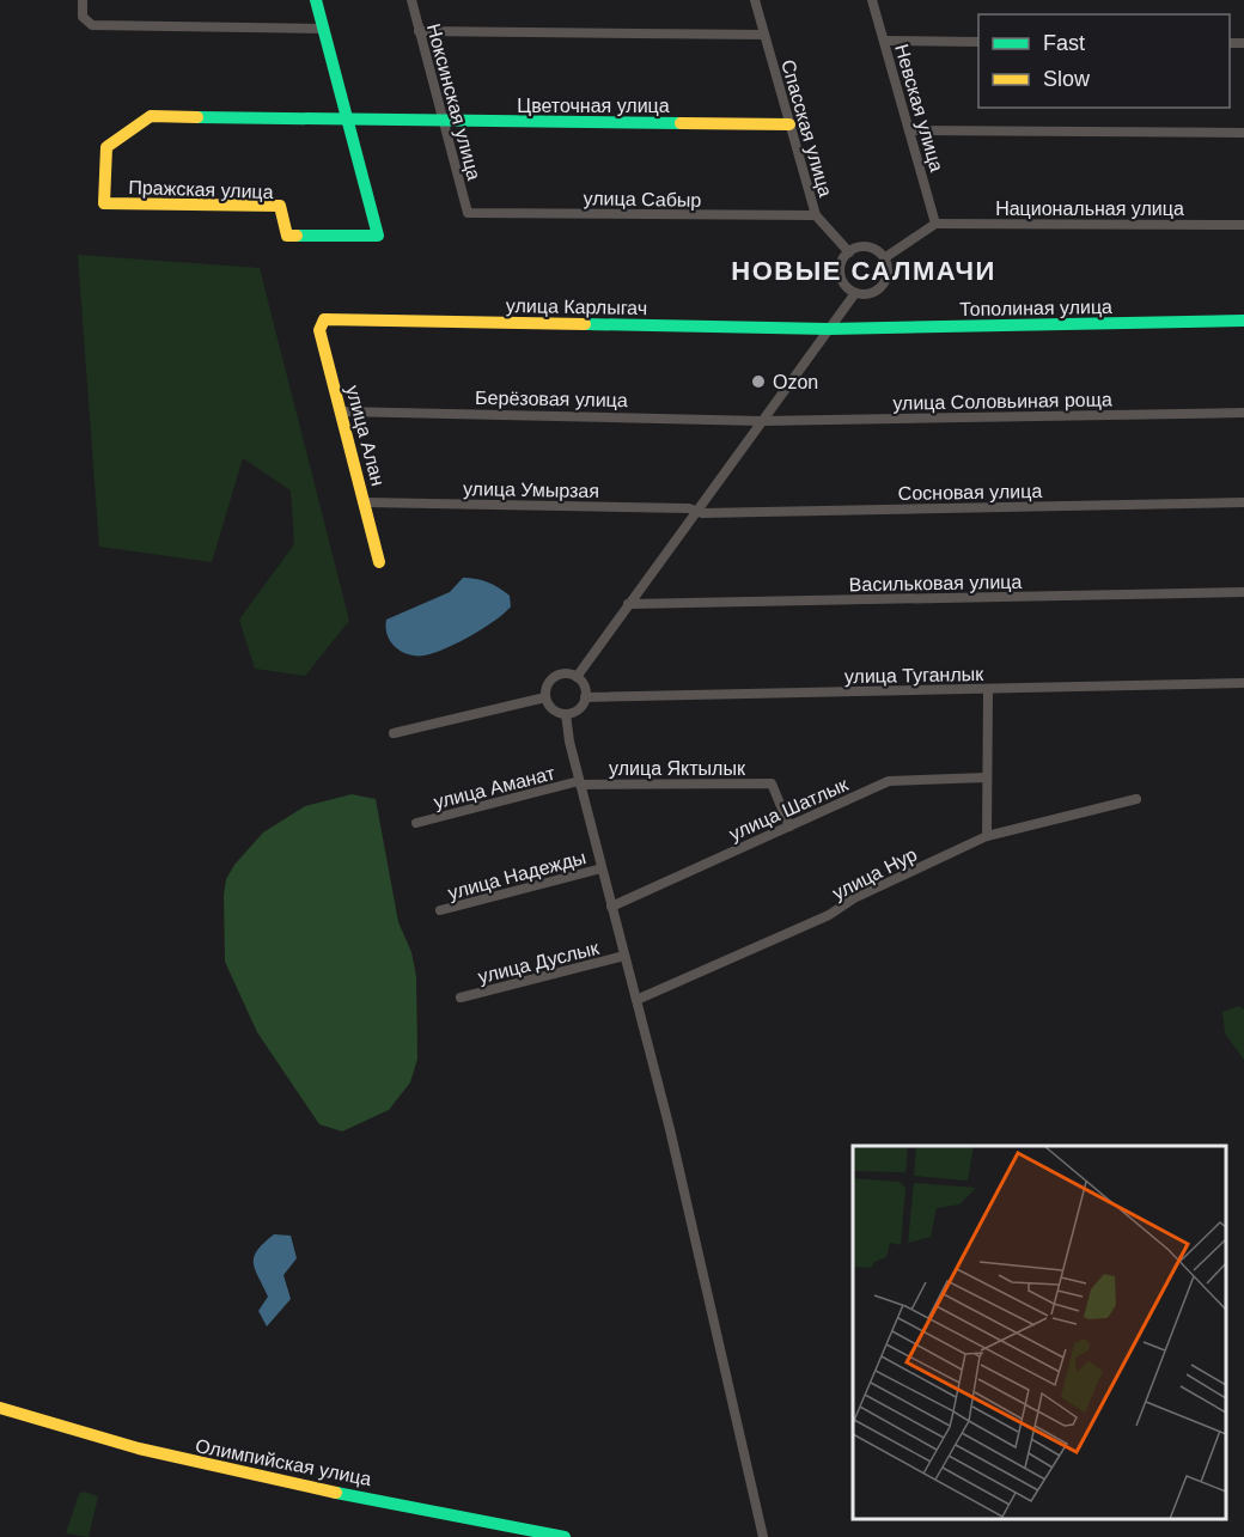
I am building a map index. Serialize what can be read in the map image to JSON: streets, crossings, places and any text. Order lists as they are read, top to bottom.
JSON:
{
  "streets": {
    "street": [
      "Ноксинская улица",
      "Цветочная улица",
      "Невская улица",
      "Спасская улица",
      "Пражская улица",
      "улица Сабыр",
      "Национальная улица",
      "улица Карлыгач",
      "Тополиная улица",
      "Берёзовая улица",
      "улица Соловьиная роща",
      "улица Алан",
      "улица Умырзая",
      "Сосновая улица",
      "Васильковая улица",
      "улица Туганлык",
      "улица Яктылык",
      "улица Аманат",
      "улица Шатлык",
      "улица Нур",
      "улица Надежды",
      "улица Дуслык",
      "Олимпийская улица"
    ]
  },
  "crossings": [
    ["Ноксинская улица", "Цветочная улица"],
    ["Ноксинская улица", "улица Сабыр"],
    ["Цветочная улица", "Спасская улица"],
    ["Цветочная улица", "Пражская улица"],
    ["Невская улица", "Национальная улица"],
    ["Спасская улица", "улица Сабыр"],
    ["улица Карлыгач", "Тополиная улица"],
    ["улица Карлыгач", "улица Алан"],
    ["Берёзовая улица", "улица Соловьиная роща"],
    ["Берёзовая улица", "улица Алан"],
    ["улица Алан", "улица Умырзая"],
    ["улица Умырзая", "Сосновая улица"],
    ["улица Яктылык", "улица Аманат"],
    ["улица Яктылык", "улица Шатлык"]
  ],
  "districts": ["НОВЫЕ САЛМАЧИ"],
  "places": ["Ozon"],
  "legend": ["Fast", "Slow"]
}
